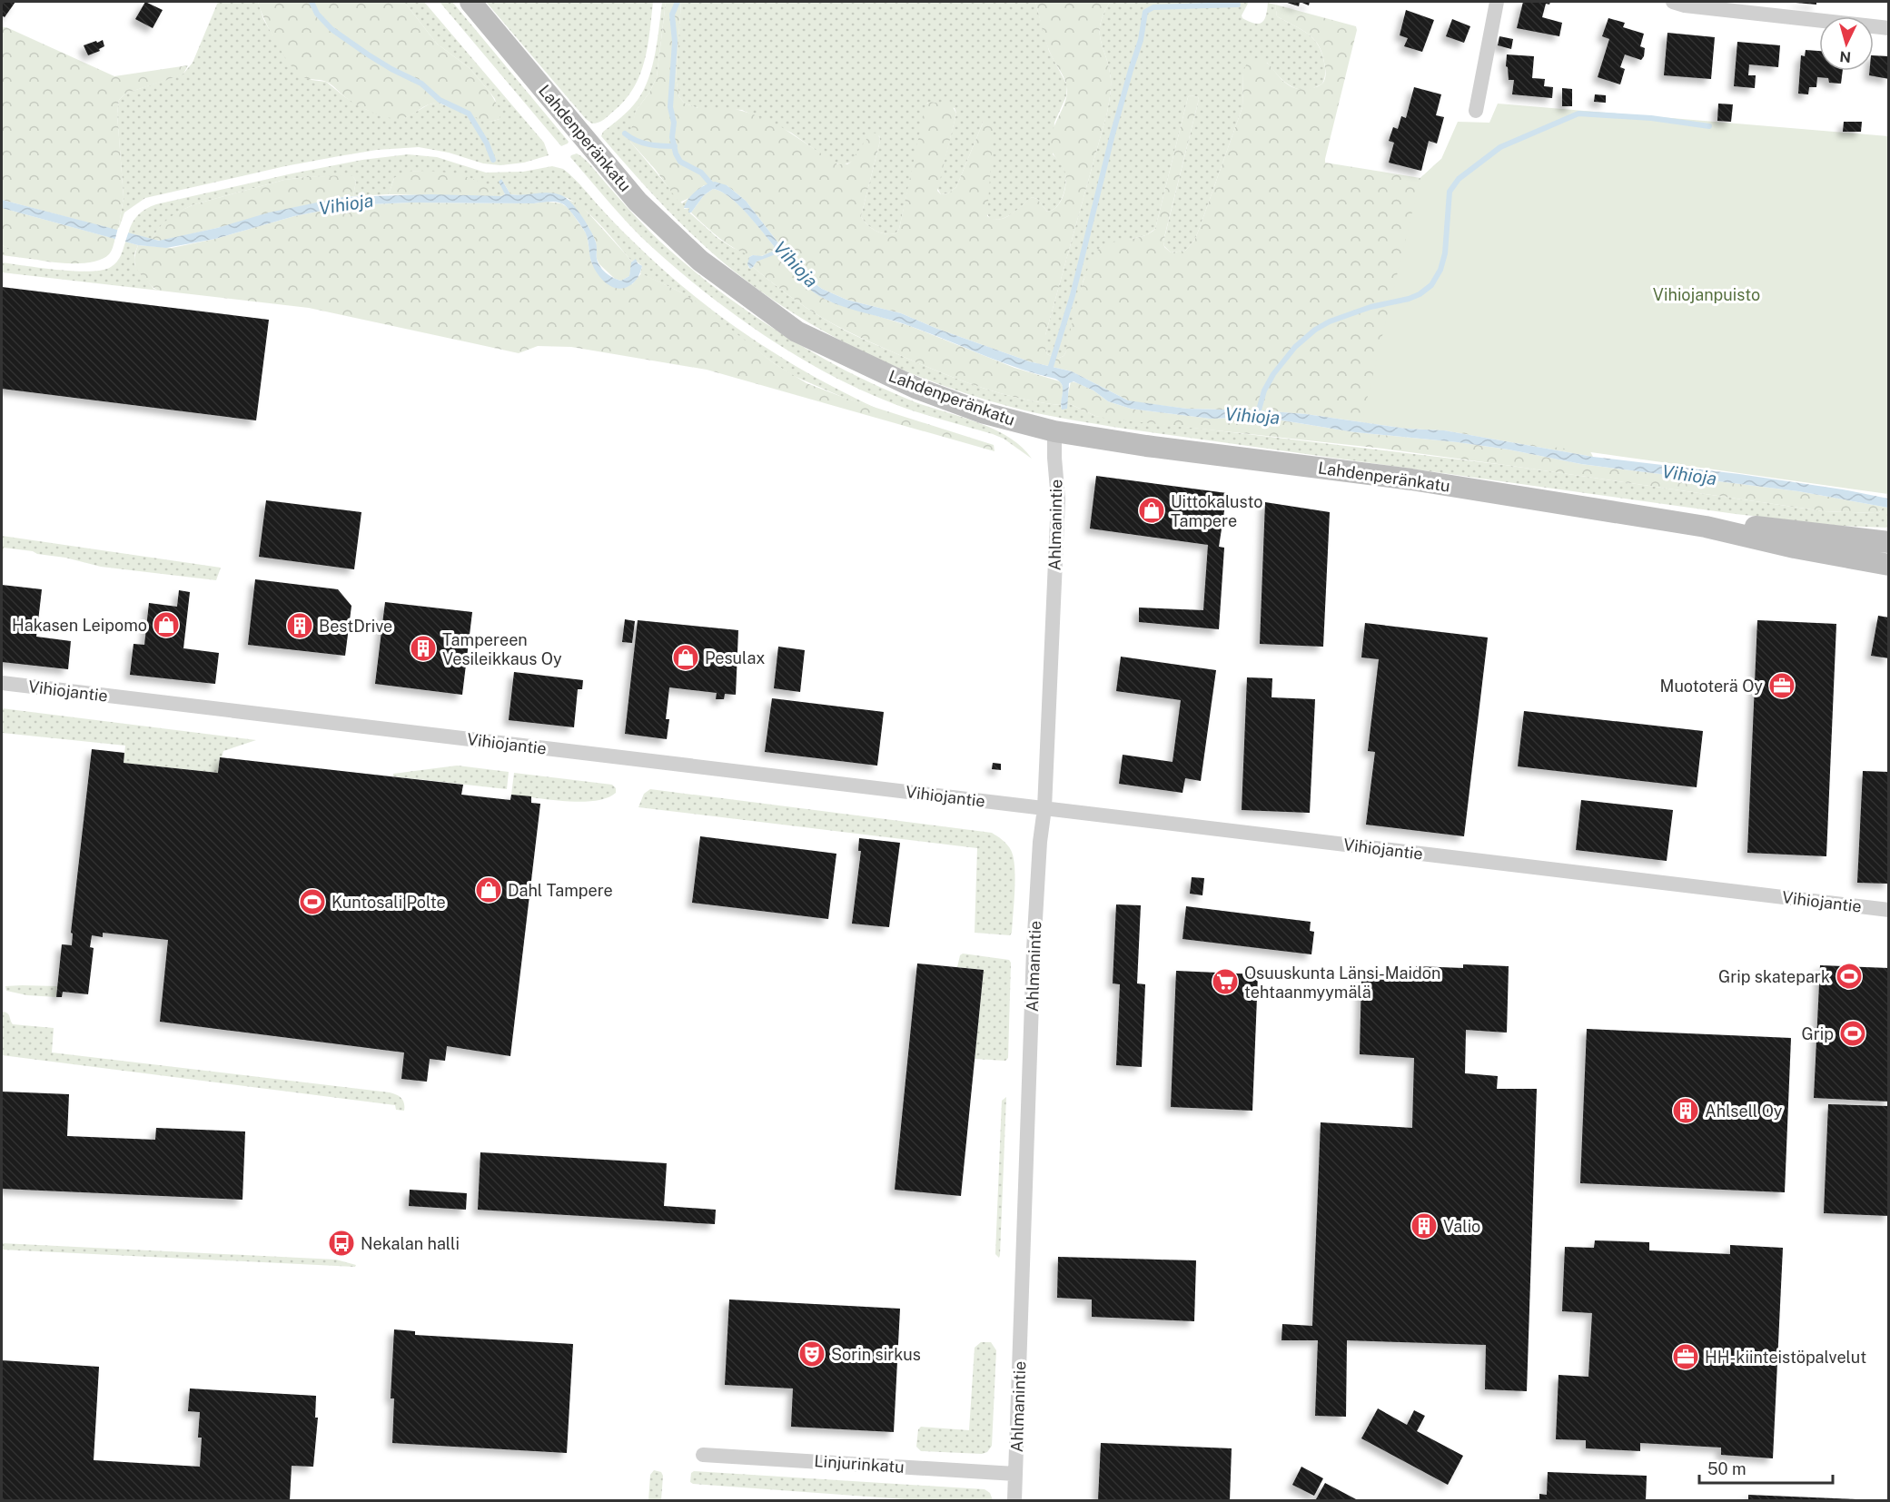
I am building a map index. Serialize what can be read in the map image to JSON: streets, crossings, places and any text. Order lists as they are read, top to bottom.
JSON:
{
  "streets": {
    "main road": ["Lahdenperänkatu"],
    "street": ["Ahlmanintie", "Vihiojantie", "Linjurinkatu"]
  },
  "crossings": [
    ["Lahdenperänkatu", "Ahlmanintie"],
    ["Ahlmanintie", "Vihiojantie"],
    ["Ahlmanintie", "Linjurinkatu"]
  ],
  "water": ["Vihioja"],
  "parks": ["Vihiojanpuisto"],
  "places": {
    "shop": [
      "Uittokalusto Tampere",
      "Hakasen Leipomo",
      "Pesulax",
      "Dahl Tampere"
    ],
    "building": [
      "BestDrive",
      "Tampereen Vesileikkaus Oy",
      "Ahlsell Oy",
      "Valio"
    ],
    "office": ["Muototerä Oy", "HH-kiinteistöpalvelut"],
    "sports": ["Kuntosali Polte", "Grip skatepark", "Grip"],
    "supermarket": ["Osuuskunta Länsi-Maidon tehtaanmyymälä"],
    "bus stop": ["Nekalan halli"],
    "theatre": ["Sorin sirkus"]
  },
  "scale_bar": "50 m",
  "north": "bottom"
}
